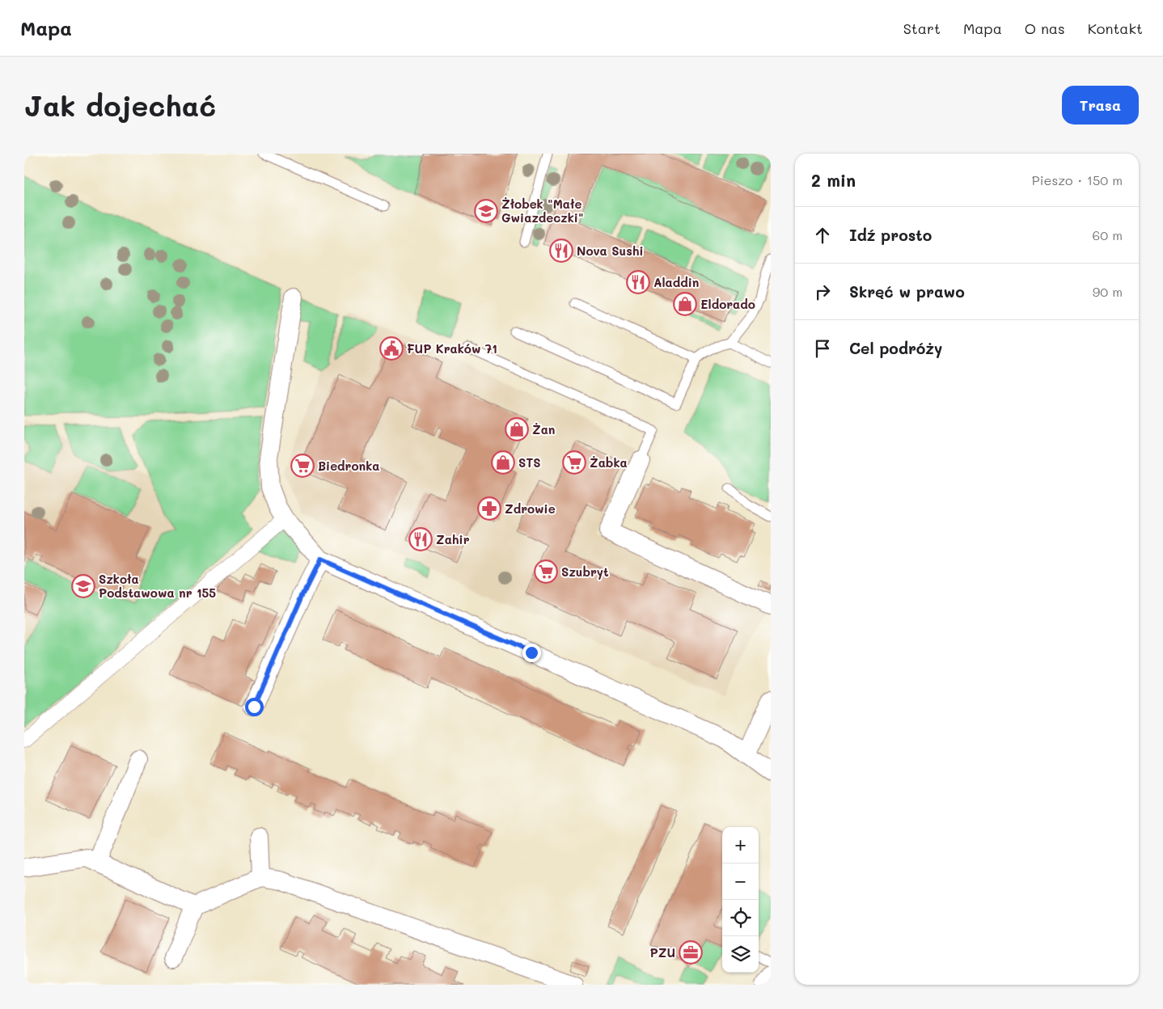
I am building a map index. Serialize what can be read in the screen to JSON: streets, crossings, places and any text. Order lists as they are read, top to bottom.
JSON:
{
  "places": {
    "school or university": ["Żłobek \"Małe Gwiazdeczki\"", "Szkoła Podstawowa nr 155"],
    "restaurant": ["Nova Sushi", "Aladdin", "Zahir"],
    "shop": ["Eldorado", "Żan", "STS"],
    "public building": ["FUP Kraków 71"],
    "supermarket": ["Żabka", "Biedronka", "Szubryt"],
    "pharmacy": ["Zdrowie"],
    "office": ["PZU"]
  },
  "page": {
    "header": "Mapa",
    "nav": [
      "Start",
      "Mapa",
      "O nas",
      "Kontakt"
    ],
    "buttons": "Trasa",
    "title": "Jak dojechać",
    "heading": ["2 min", "Pieszo · 150 m"],
    "list": [
      ["Idź prosto", "60 m"],
      ["Skręć w prawo", "90 m"],
      "Cel podróży"
    ],
    "map_buttons": ["+", "−"]
  }
}
